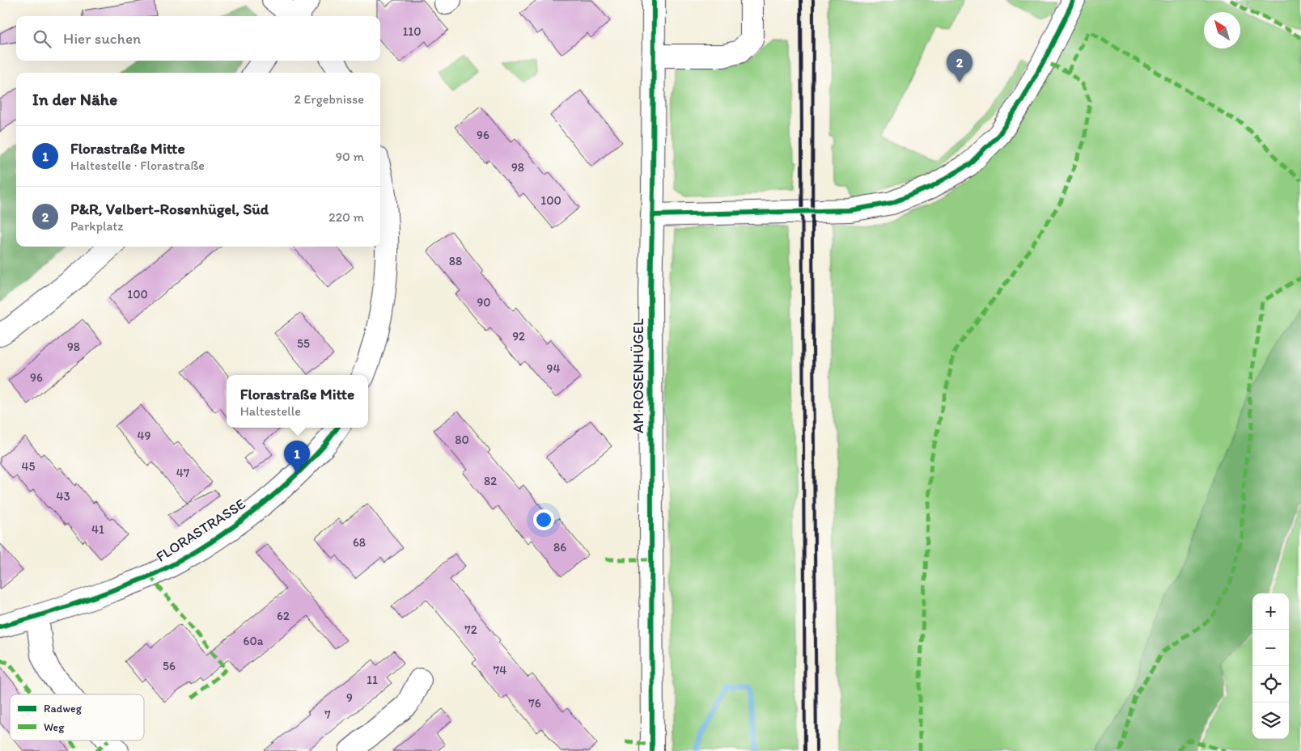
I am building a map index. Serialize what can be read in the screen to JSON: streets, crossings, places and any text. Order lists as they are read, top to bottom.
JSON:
{
  "streets": {
    "street": ["AM ROSENHÜGEL", "FLORASTRASSE"]
  },
  "house_numbers": [
    "110",
    "96",
    "98",
    "100",
    "88",
    "100",
    "90",
    "92",
    "55",
    "98",
    "94",
    "96",
    "49",
    "80",
    "45",
    "47",
    "82",
    "43",
    "41",
    "68",
    "86",
    "62",
    "72",
    "60a",
    "56",
    "74",
    "11",
    "9",
    "76",
    "7"
  ],
  "legend": ["Radweg", "Weg"],
  "north": "top left",
  "page": {
    "search": "Hier suchen",
    "pins": ["2", "1"],
    "heading": ["In der Nähe", "2 Ergebnisse"],
    "list": [
      {
        "mark": "1",
        "name": "Florastraße Mitte",
        "note": "Haltestelle · Florastraße",
        "value": "90 m"
      },
      {
        "mark": "2",
        "name": "P&R, Velbert-Rosenhügel, Süd",
        "note": "Parkplatz",
        "value": "220 m"
      }
    ],
    "popup": ["Florastraße Mitte", "Haltestelle"],
    "map_buttons": ["+", "−"]
  }
}
